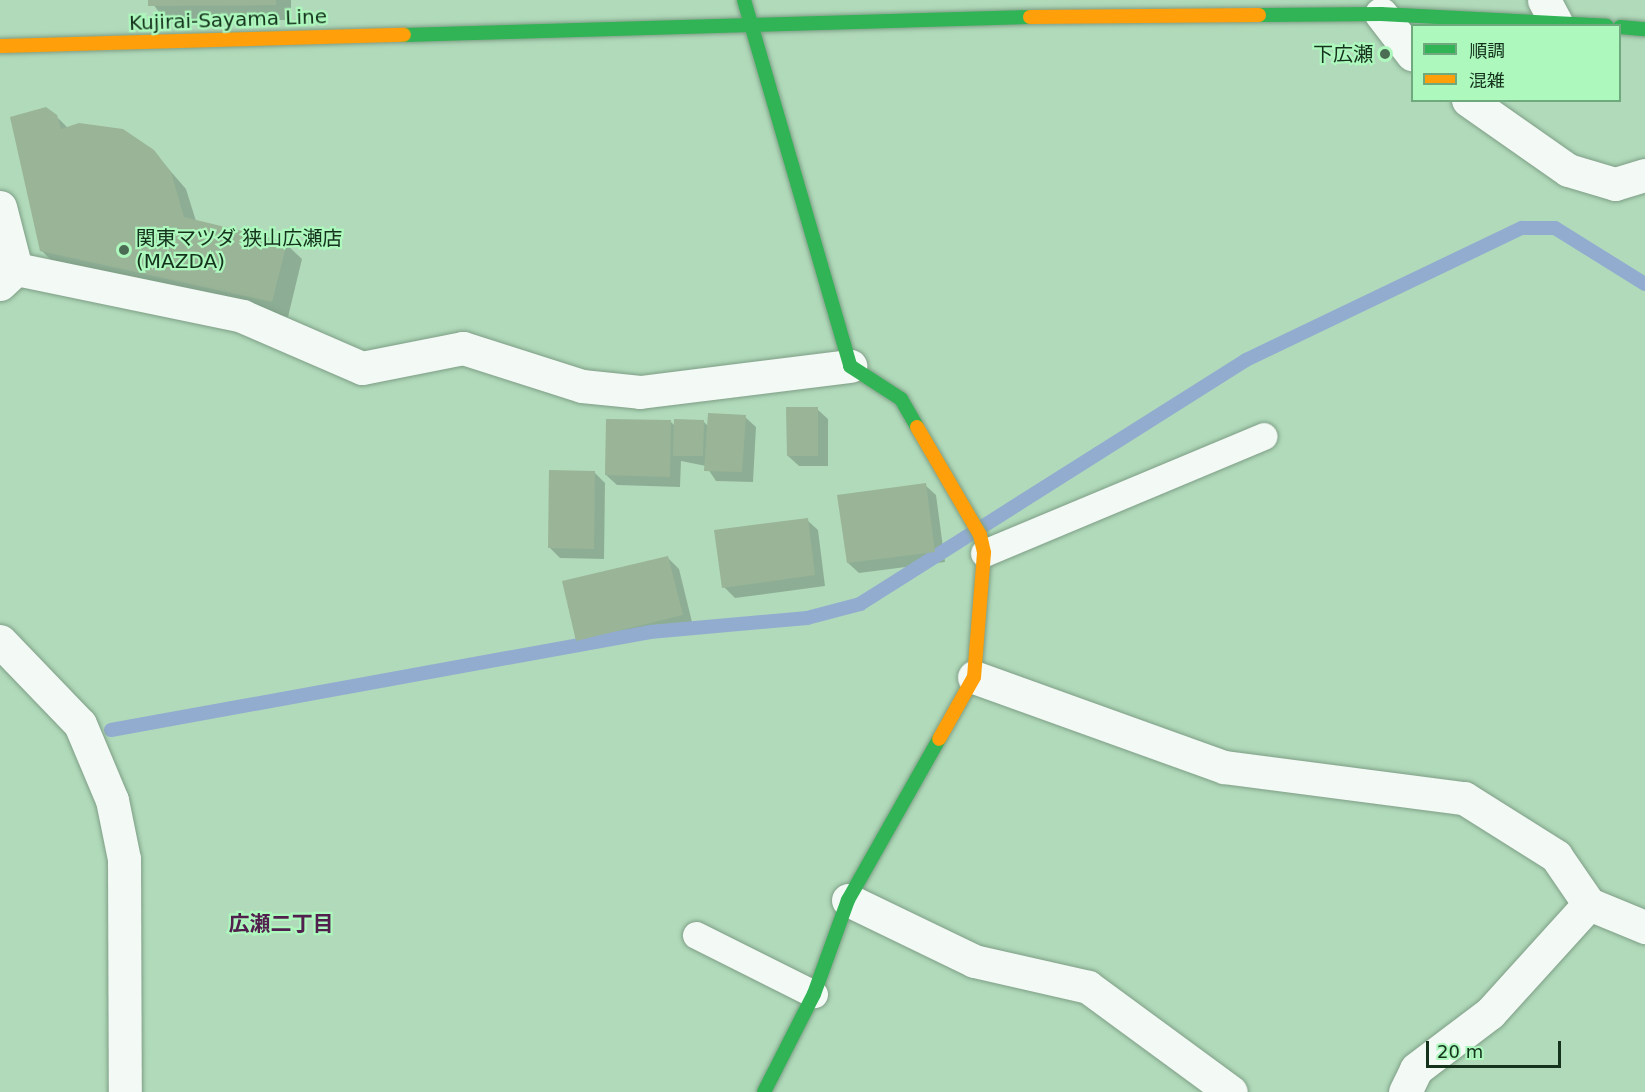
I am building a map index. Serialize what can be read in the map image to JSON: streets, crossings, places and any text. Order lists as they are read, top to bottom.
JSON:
{
  "streets": {
    "main road": ["Kujirai-Sayama Line"]
  },
  "districts": ["広瀬二丁目"],
  "places": ["下広瀬", "関東マツダ 狭山広瀬店 (MAZDA)"],
  "legend": ["順調", "混雑"],
  "scale_bar": "20 m"
}
